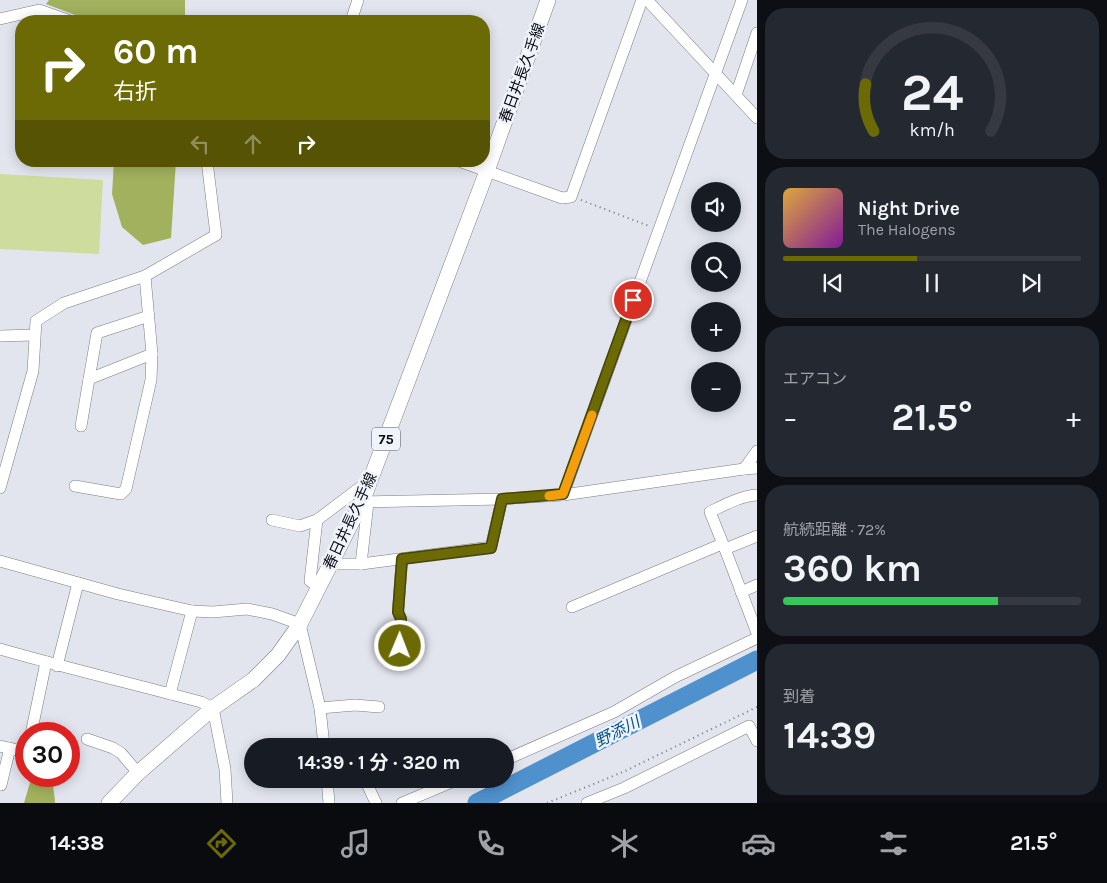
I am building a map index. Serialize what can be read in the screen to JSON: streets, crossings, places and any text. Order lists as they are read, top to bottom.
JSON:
{
  "streets": {
    "main road": ["春日井長久手線", "75"]
  },
  "water": ["野添川"],
  "page": {
    "turn": ["60 m", "右折"],
    "map_buttons": ["+", "−"],
    "song": ["Night Drive", "The Halogens"],
    "tile": [
      "エアコン",
      ["航続距離 · 72%", "360 km"],
      ["到着", "14:39"]
    ],
    "heat": ["−", "21.5°", "+"],
    "limit": "30",
    "trip": "14:39 · 1 分 · 320 m",
    "tabs": ["14:38", "21.5°"],
    "gauge": ["24", "km/h"]
  }
}
